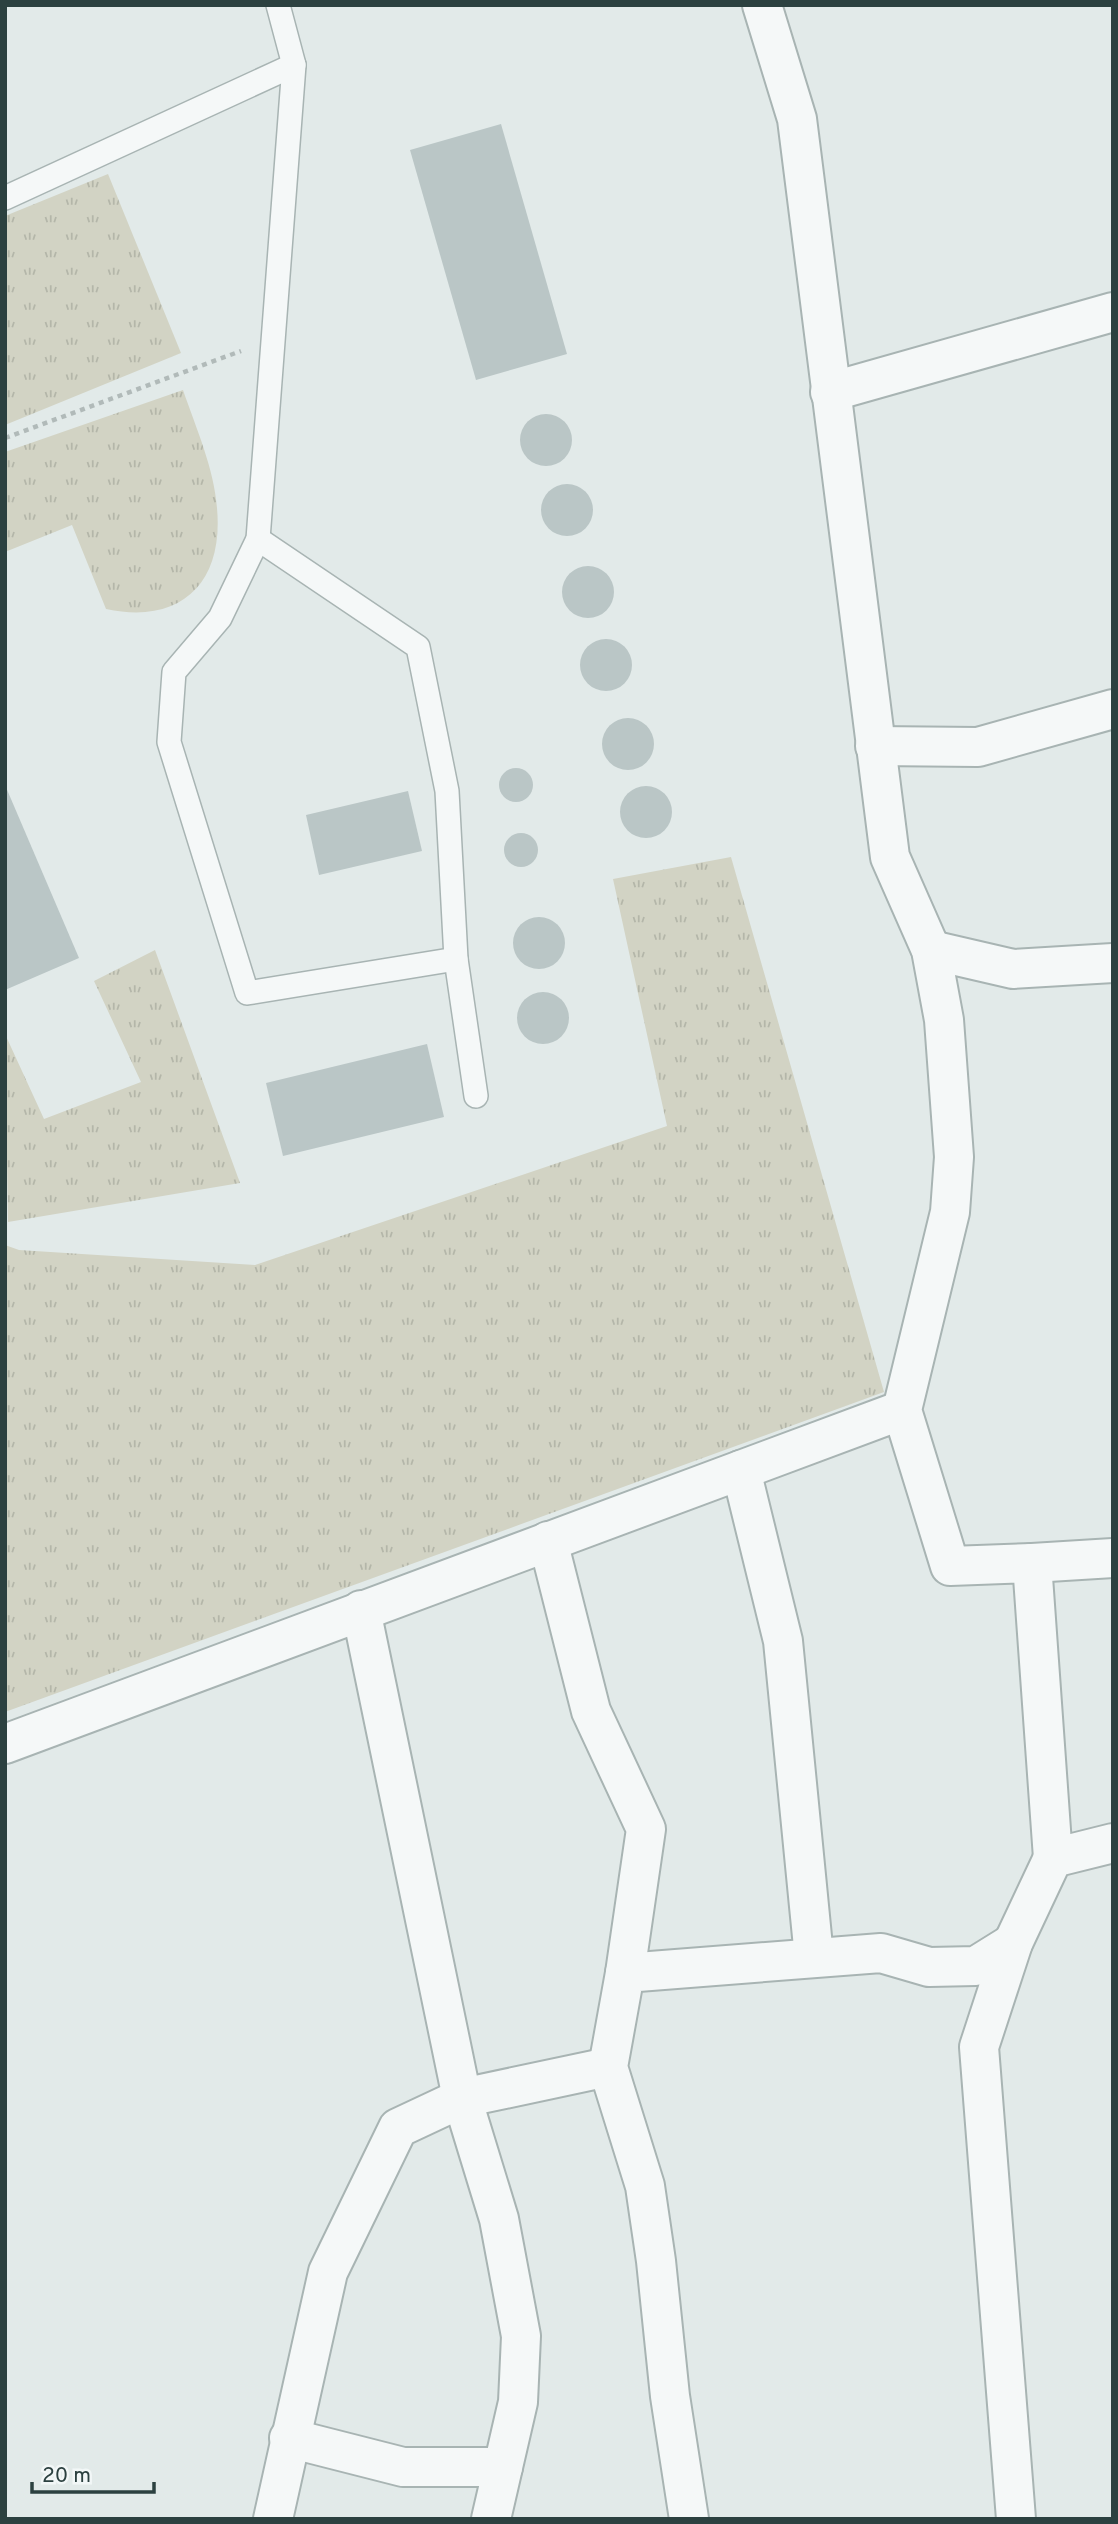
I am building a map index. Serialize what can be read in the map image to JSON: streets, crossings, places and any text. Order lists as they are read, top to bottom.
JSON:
{
  "scale_bar": "20 m"
}
